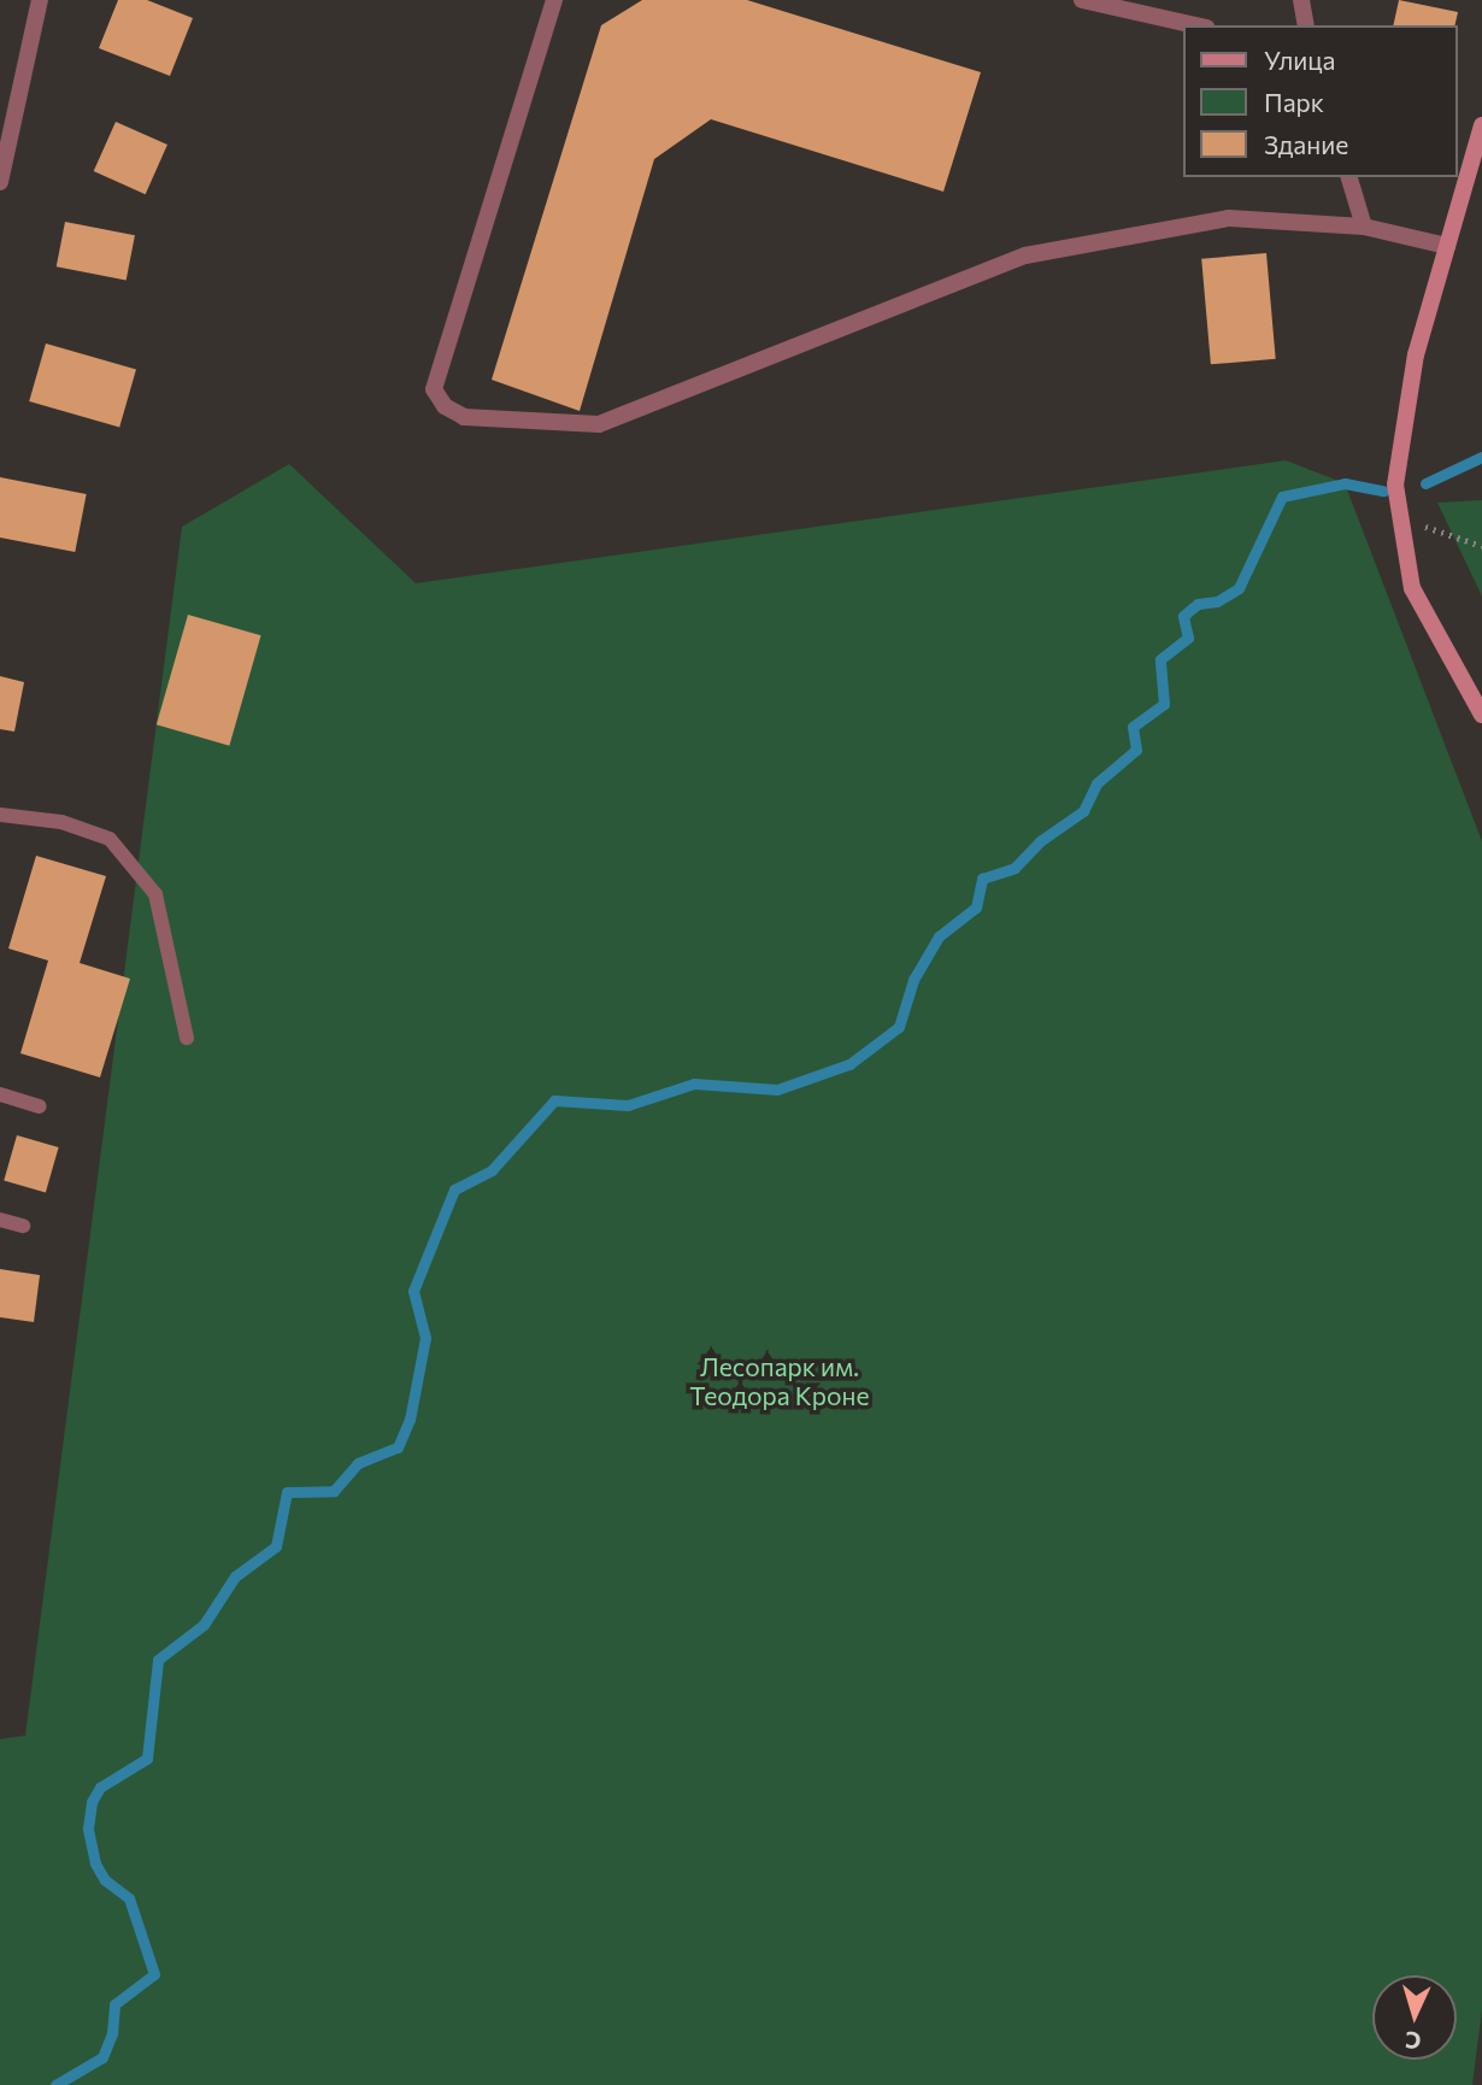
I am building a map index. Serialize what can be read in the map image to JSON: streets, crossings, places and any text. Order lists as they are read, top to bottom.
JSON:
{
  "parks": ["Лесопарк им. Теодора Кроне"],
  "legend": ["Улица", "Парк", "Здание"],
  "north": "bottom"
}
